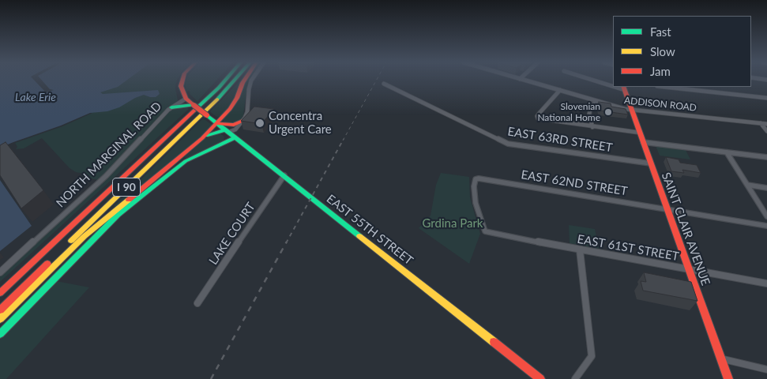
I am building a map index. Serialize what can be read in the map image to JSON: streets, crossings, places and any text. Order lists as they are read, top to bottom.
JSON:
{
  "streets": {
    "main road": ["I 90", "SAINT CLAIR AVENUE", "EAST 55TH STREET"],
    "street": [
      "ADDISON ROAD",
      "EAST 63RD STREET",
      "NORTH MARGINAL ROAD",
      "EAST 62ND STREET",
      "LAKE COURT",
      "EAST 61ST STREET"
    ]
  },
  "crossings": [
    ["ADDISON ROAD", "SAINT CLAIR AVENUE"],
    ["EAST 63RD STREET", "SAINT CLAIR AVENUE"],
    ["NORTH MARGINAL ROAD", "EAST 55TH STREET"],
    ["EAST 62ND STREET", "SAINT CLAIR AVENUE"],
    ["EAST 62ND STREET", "EAST 61ST STREET"],
    ["SAINT CLAIR AVENUE", "EAST 61ST STREET"],
    ["EAST 55TH STREET", "LAKE COURT"]
  ],
  "water": ["Lake Erie"],
  "parks": ["Grdina Park"],
  "places": ["Slovenian National Home", "Concentra Urgent Care"],
  "legend": ["Fast", "Slow", "Jam"]
}
